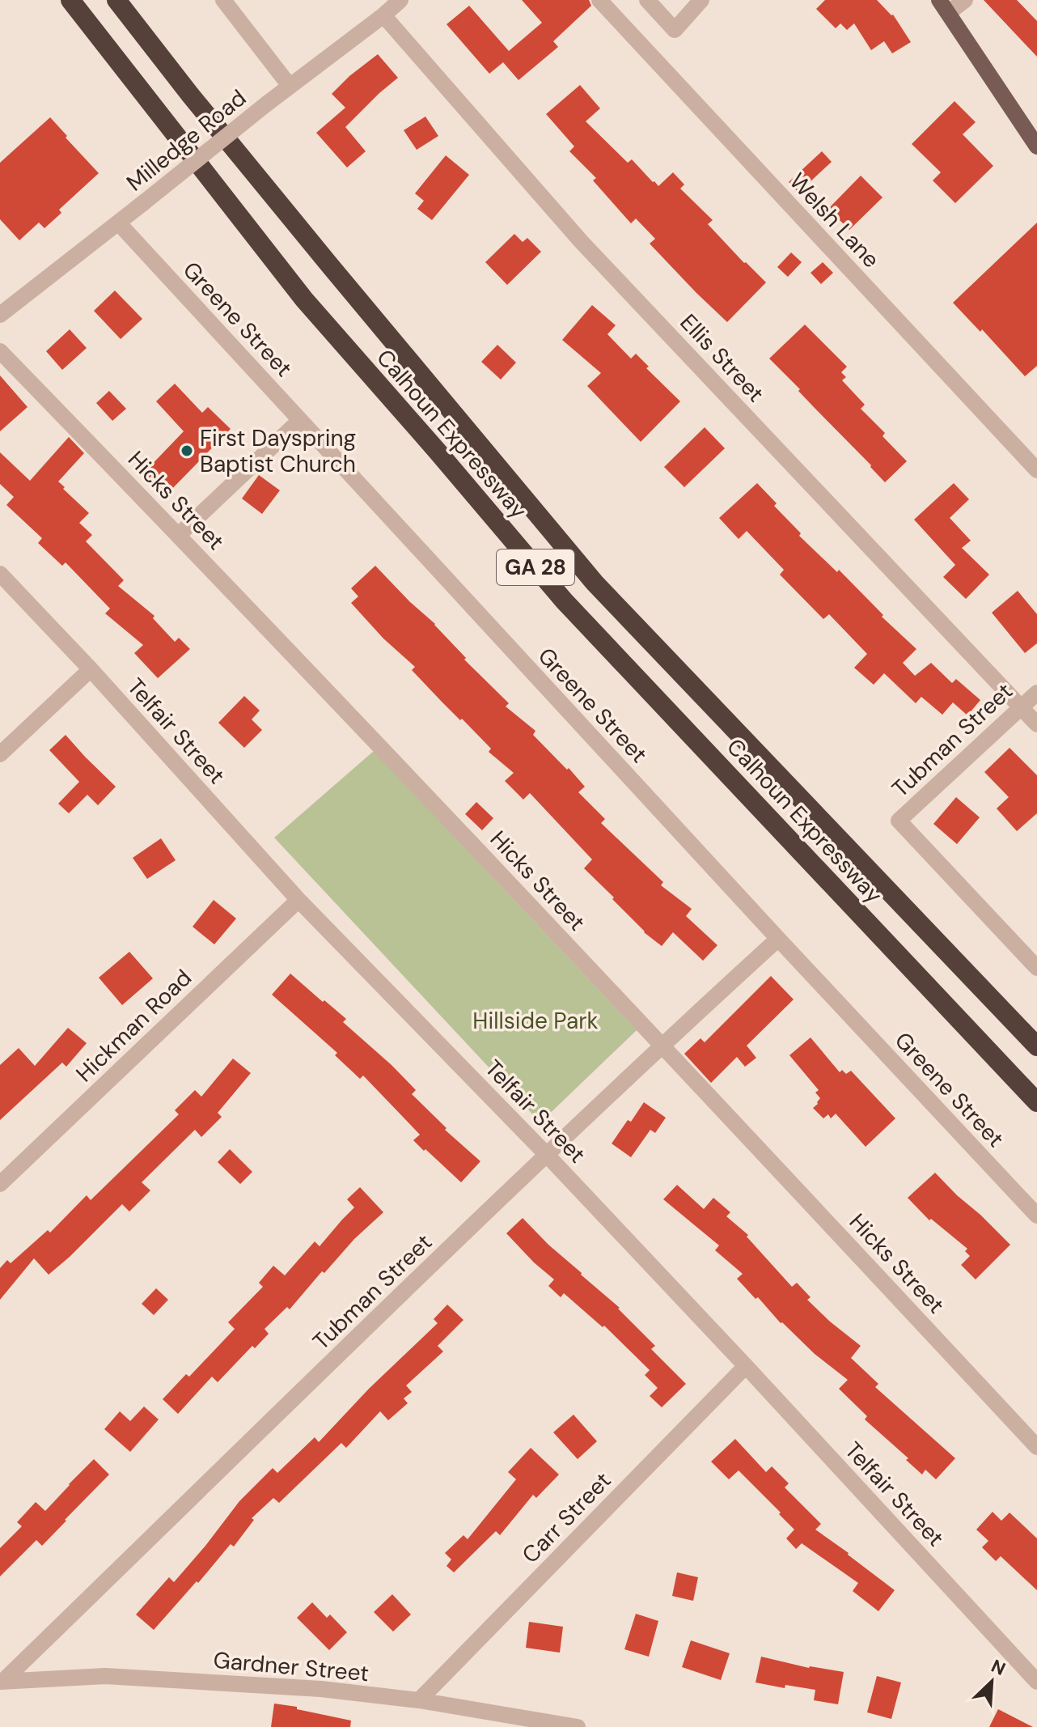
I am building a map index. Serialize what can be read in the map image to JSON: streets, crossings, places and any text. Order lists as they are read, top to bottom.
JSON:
{
  "streets": {
    "highway": ["Calhoun Expressway", "GA 28"],
    "street": [
      "Milledge Road",
      "Welsh Lane",
      "Greene Street",
      "Ellis Street",
      "Hicks Street",
      "Telfair Street",
      "Tubman Street",
      "Hickman Road",
      "Carr Street",
      "Gardner Street"
    ]
  },
  "crossings": [
    ["Milledge Road", "Greene Street"],
    ["Milledge Road", "Ellis Street"],
    ["Greene Street", "Tubman Street"],
    ["Ellis Street", "Tubman Street"],
    ["Hicks Street", "Tubman Street"],
    ["Telfair Street", "Tubman Street"],
    ["Telfair Street", "Hickman Road"],
    ["Telfair Street", "Carr Street"],
    ["Tubman Street", "Gardner Street"],
    ["Carr Street", "Gardner Street"]
  ],
  "parks": ["Hillside Park"],
  "places": ["First Dayspring Baptist Church"],
  "north": "top right"
}
